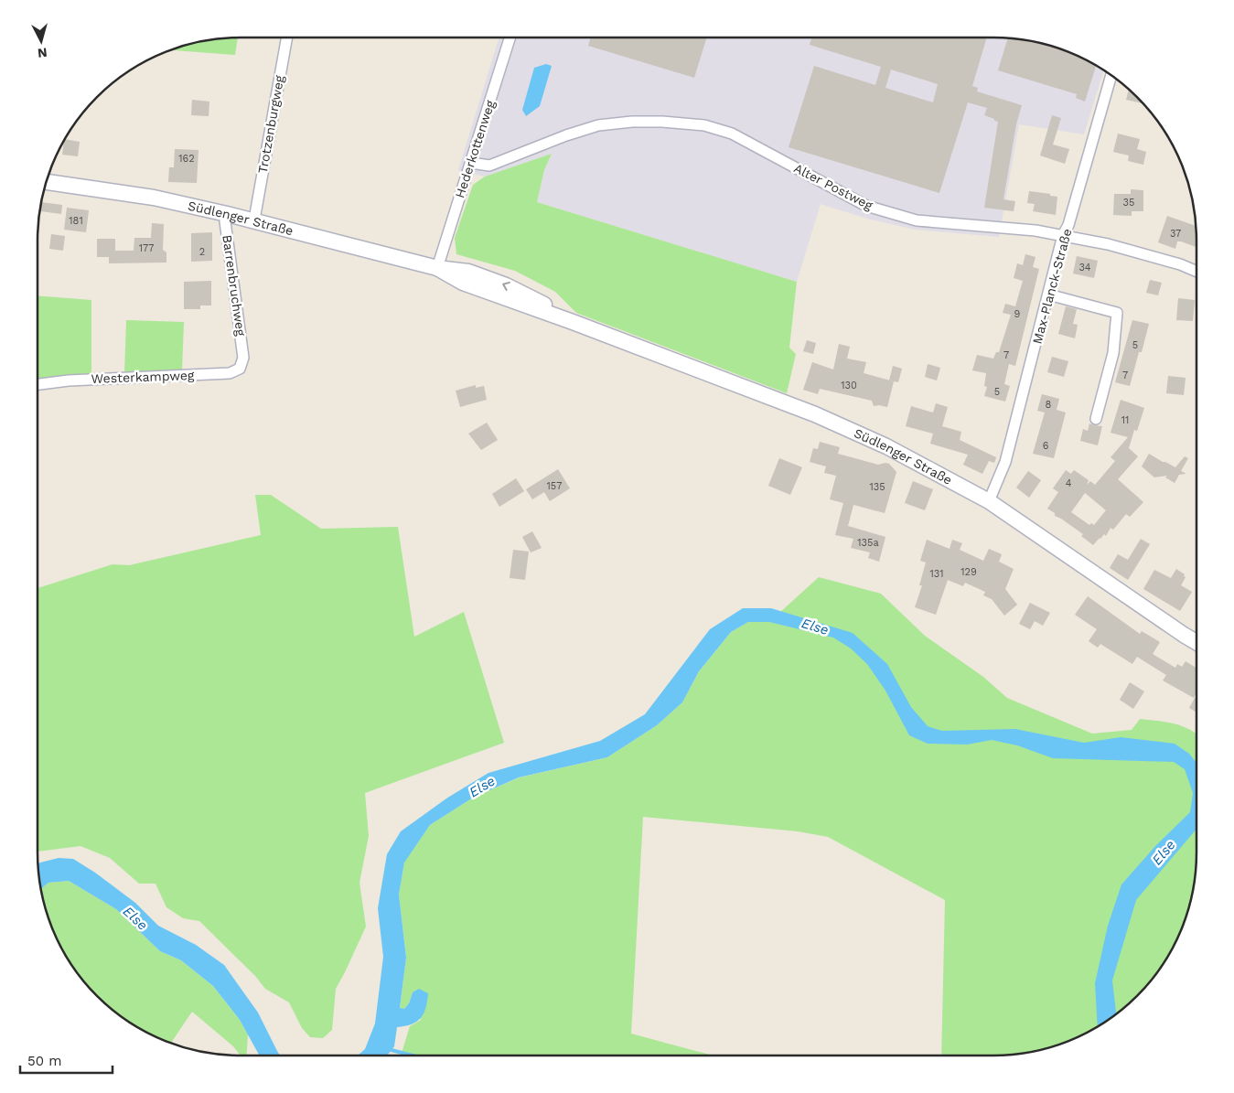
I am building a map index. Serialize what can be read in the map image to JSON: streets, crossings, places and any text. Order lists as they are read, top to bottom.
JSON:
{
  "streets": {
    "main road": ["Südlenger Straße"],
    "street": [
      "Trotzenburgweg",
      "Hederkottenweg",
      "Alter Postweg",
      "Barrenbruchweg",
      "Max-Planck-Straße",
      "Westerkampweg"
    ]
  },
  "crossings": [
    ["Trotzenburgweg", "Südlenger Straße"],
    ["Hederkottenweg", "Alter Postweg"],
    ["Hederkottenweg", "Südlenger Straße"],
    ["Alter Postweg", "Max-Planck-Straße"],
    ["Südlenger Straße", "Barrenbruchweg"],
    ["Südlenger Straße", "Max-Planck-Straße"],
    ["Barrenbruchweg", "Westerkampweg"]
  ],
  "water": ["Else"],
  "house_numbers": [
    "162",
    "35",
    "181",
    "37",
    "177",
    "2",
    "34",
    "9",
    "5",
    "7",
    "7",
    "130",
    "5",
    "8",
    "11",
    "6",
    "4",
    "157",
    "135",
    "135a",
    "129",
    "131"
  ],
  "scale_bar": "50 m",
  "north": "bottom"
}
